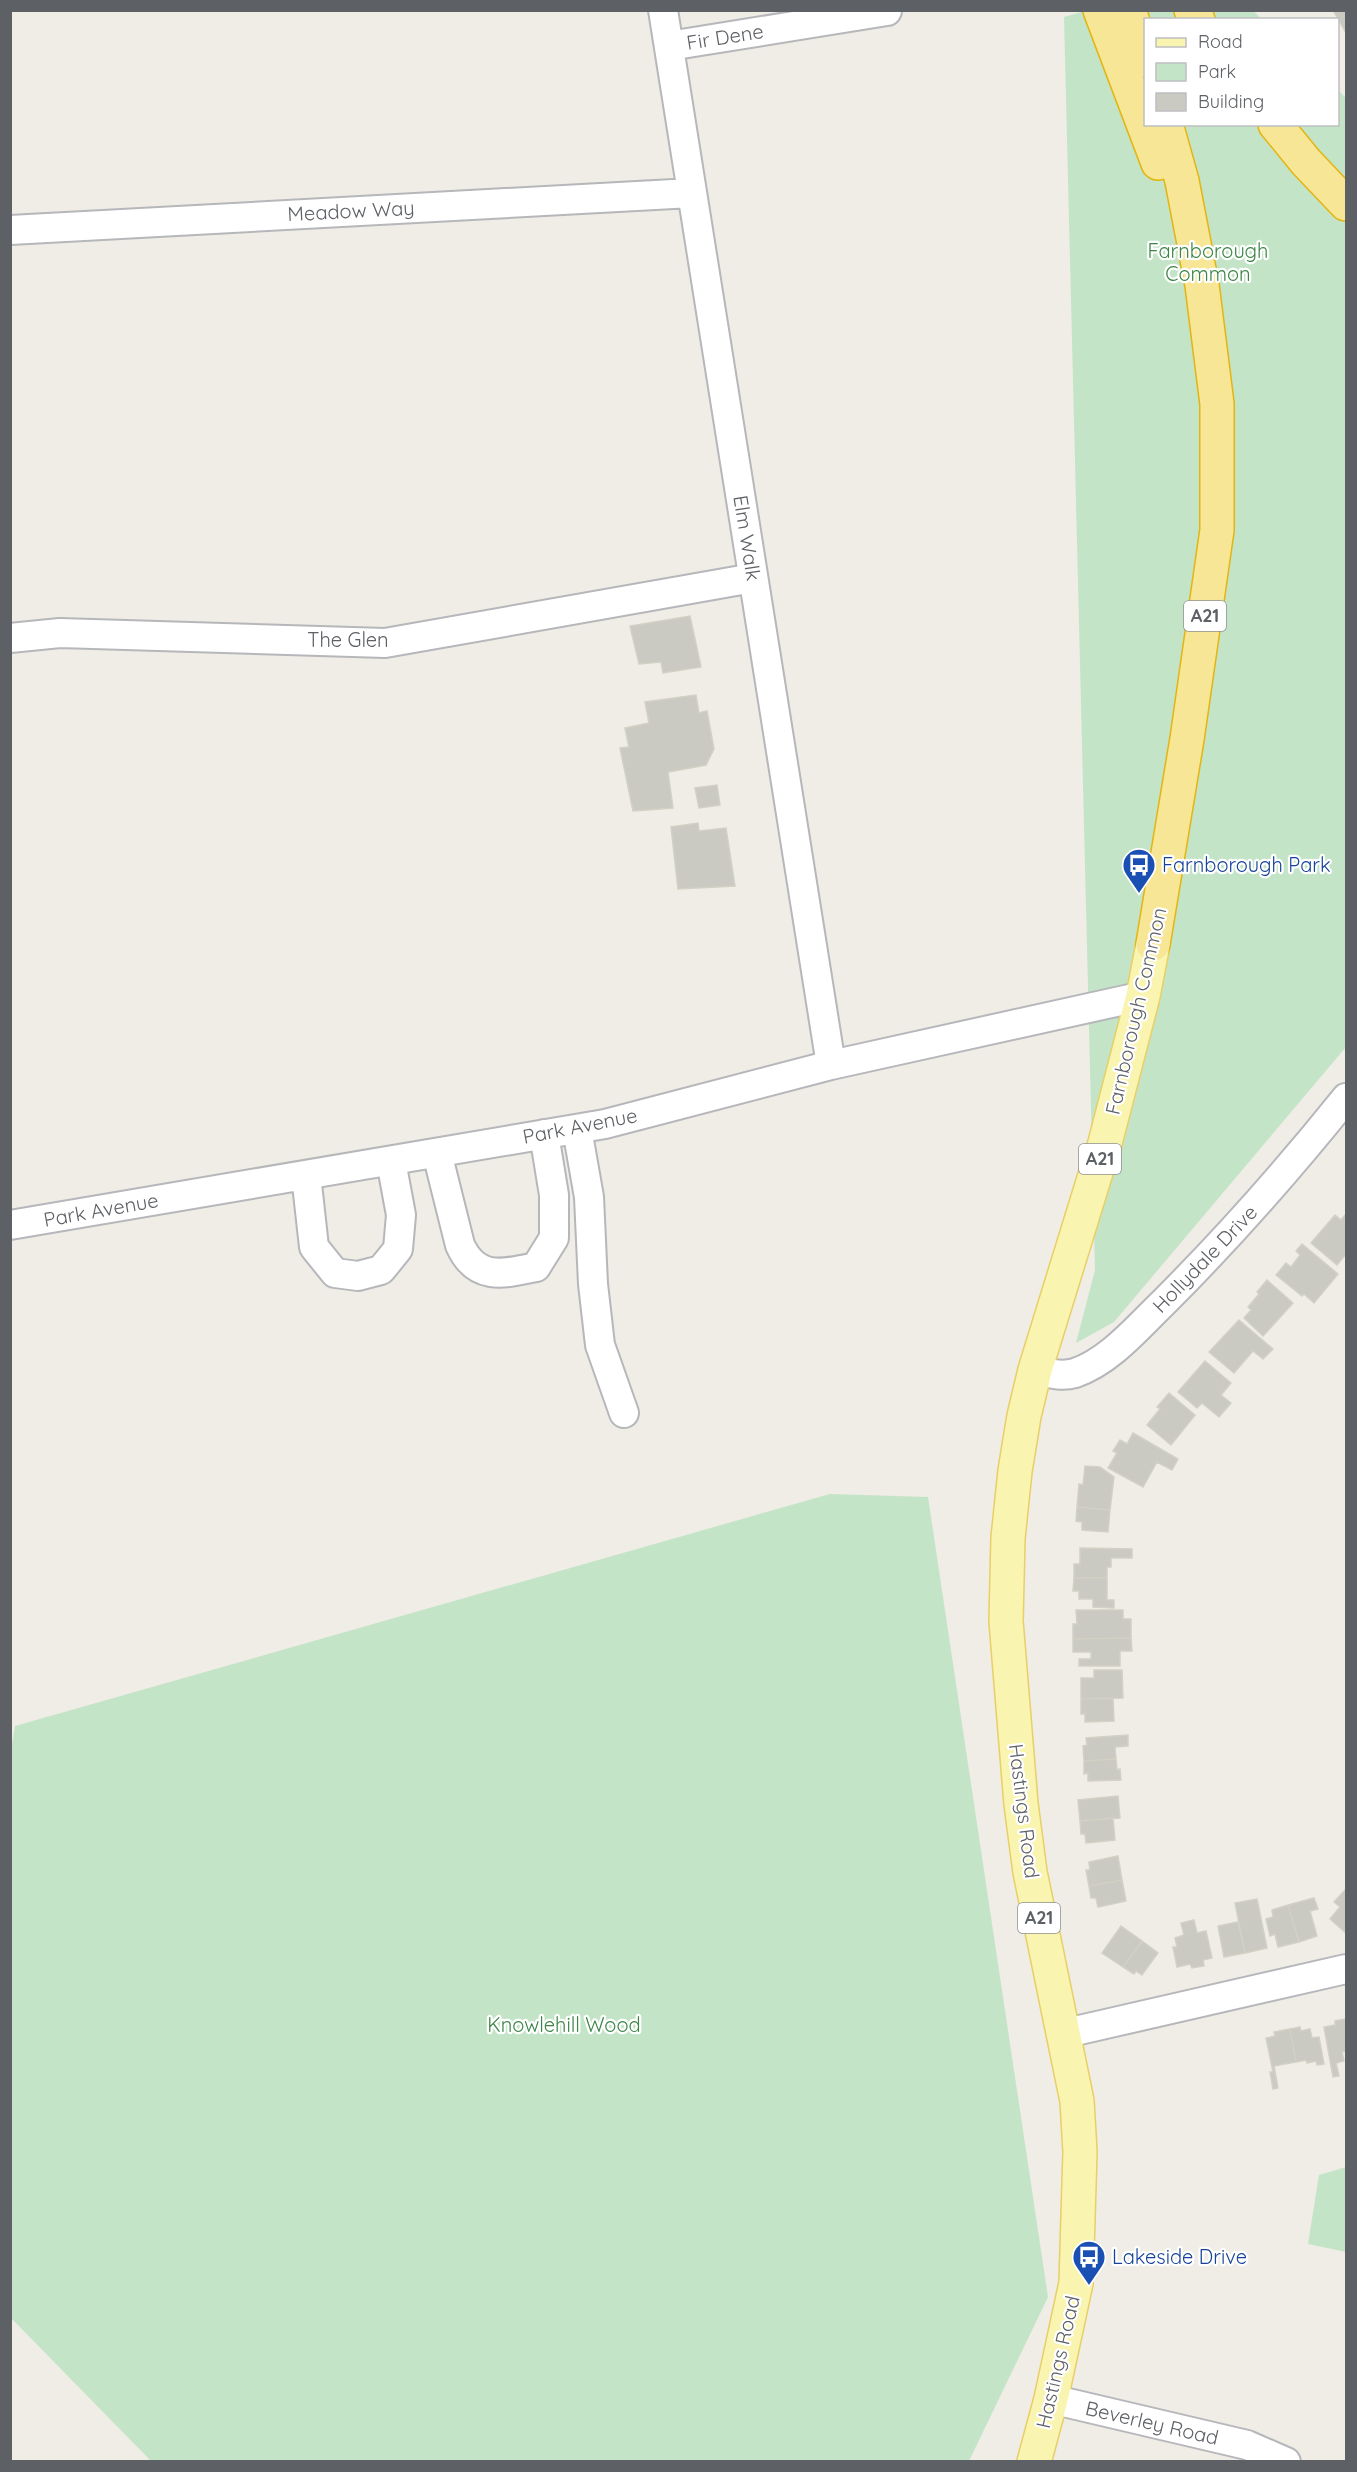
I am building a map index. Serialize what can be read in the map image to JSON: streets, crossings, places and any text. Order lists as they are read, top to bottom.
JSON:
{
  "streets": {
    "highway": ["A21", "Farnborough Common"],
    "main road": ["Hastings Road"],
    "street": [
      "Fir Dene",
      "Meadow Way",
      "Elm Walk",
      "The Glen",
      "Park Avenue",
      "Hollydale Drive",
      "Beverley Road"
    ]
  },
  "crossings": [
    ["Fir Dene", "Elm Walk"],
    ["Meadow Way", "Elm Walk"],
    ["Elm Walk", "The Glen"],
    ["Elm Walk", "Park Avenue"],
    ["Farnborough Common", "Park Avenue"],
    ["Farnborough Common", "Hollydale Drive"],
    ["Farnborough Common", "Hastings Road"],
    ["Hollydale Drive", "Hastings Road"],
    ["Hastings Road", "Beverley Road"]
  ],
  "parks": ["Farnborough Common", "Knowlehill Wood"],
  "places": {
    "bus stop": ["Farnborough Park", "Lakeside Drive"]
  },
  "legend": ["Road", "Park", "Building"]
}
